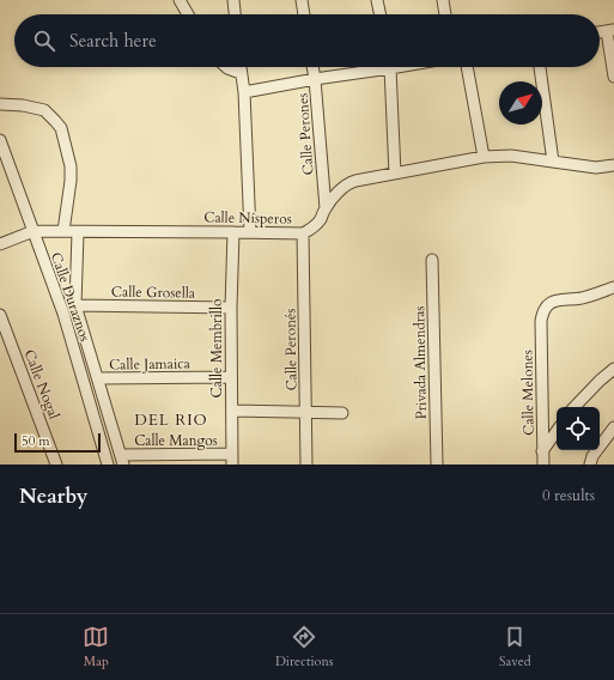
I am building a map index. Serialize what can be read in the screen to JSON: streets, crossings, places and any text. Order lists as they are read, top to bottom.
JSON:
{
  "streets": {
    "street": [
      "Calle Perones",
      "Calle Nísperos",
      "Calle Grosella",
      "Calle Duraznos",
      "Calle Membrillo",
      "Calle Peronés",
      "Privada Almendras",
      "Calle Jamaica",
      "Calle Nogal",
      "Calle Melones",
      "Calle Mangos"
    ]
  },
  "crossings": [
    ["Calle Perones", "Calle Nísperos"],
    ["Calle Nísperos", "Calle Duraznos"],
    ["Calle Nísperos", "Calle Membrillo"],
    ["Calle Nísperos", "Calle Peronés"],
    ["Calle Grosella", "Calle Duraznos"],
    ["Calle Grosella", "Calle Membrillo"],
    ["Calle Duraznos", "Calle Jamaica"],
    ["Calle Duraznos", "Calle Mangos"],
    ["Calle Membrillo", "Calle Jamaica"],
    ["Calle Membrillo", "Calle Mangos"]
  ],
  "districts": ["DEL RIO"],
  "scale_bar": "50 m",
  "north": "top right",
  "page": {
    "search": "Search here",
    "scale": "50 m",
    "heading": ["Nearby", "0 results"],
    "nav": ["Map", "Directions", "Saved"]
  }
}
